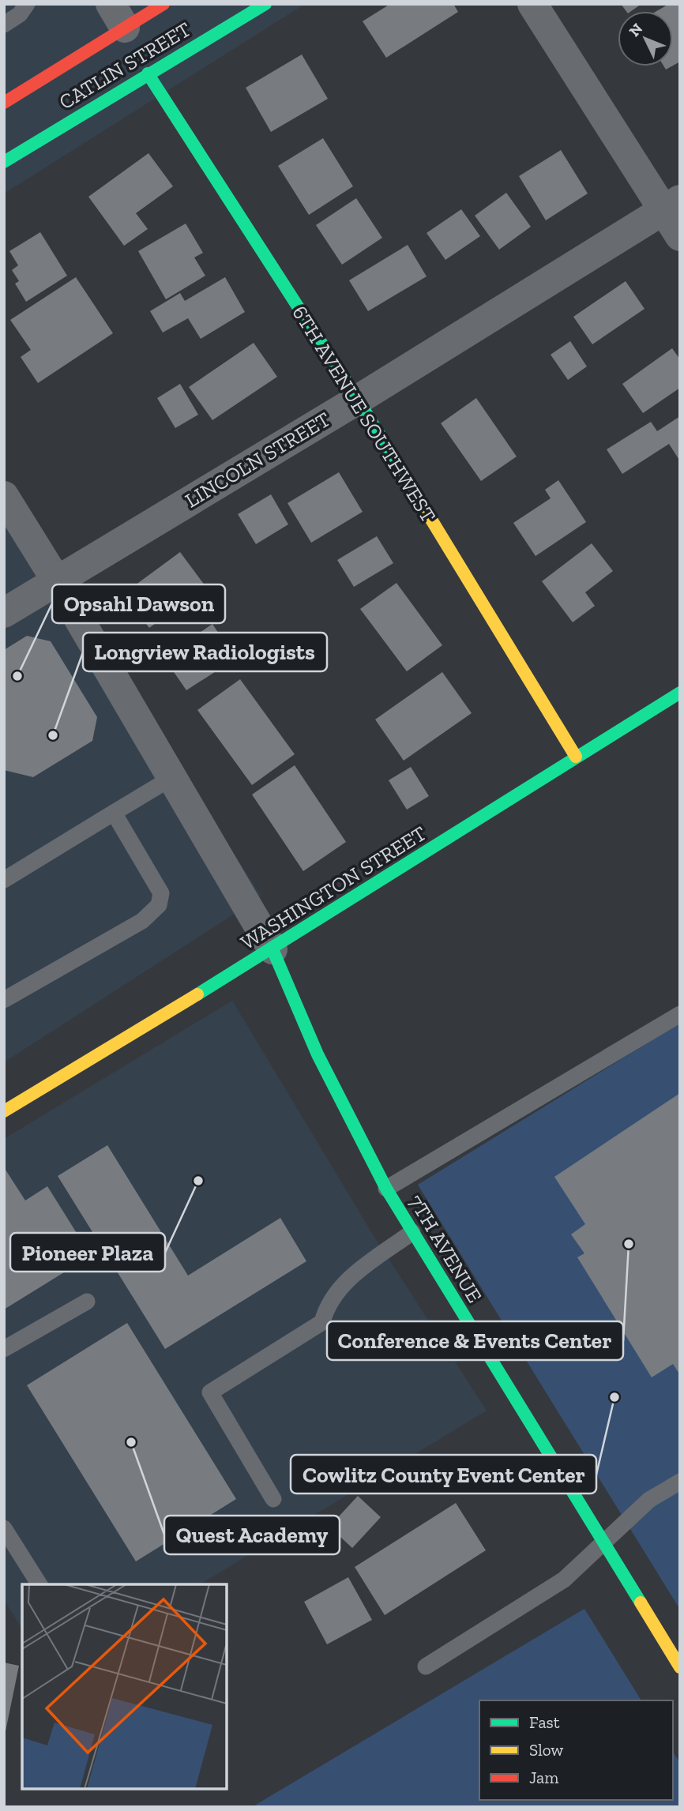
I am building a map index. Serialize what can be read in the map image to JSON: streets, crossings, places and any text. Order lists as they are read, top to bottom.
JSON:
{
  "streets": {
    "street": [
      "CATLIN STREET",
      "6TH AVENUE SOUTHWEST",
      "LINCOLN STREET",
      "WASHINGTON STREET",
      "7TH AVENUE"
    ]
  },
  "crossings": [
    ["CATLIN STREET", "6TH AVENUE SOUTHWEST"],
    ["6TH AVENUE SOUTHWEST", "LINCOLN STREET"],
    ["6TH AVENUE SOUTHWEST", "WASHINGTON STREET"],
    ["WASHINGTON STREET", "7TH AVENUE"]
  ],
  "places": [
    "Opsahl Dawson",
    "Longview Radiologists",
    "Pioneer Plaza",
    "Conference & Events Center",
    "Cowlitz County Event Center",
    "Quest Academy"
  ],
  "legend": ["Fast", "Slow", "Jam"],
  "north": "top left"
}
